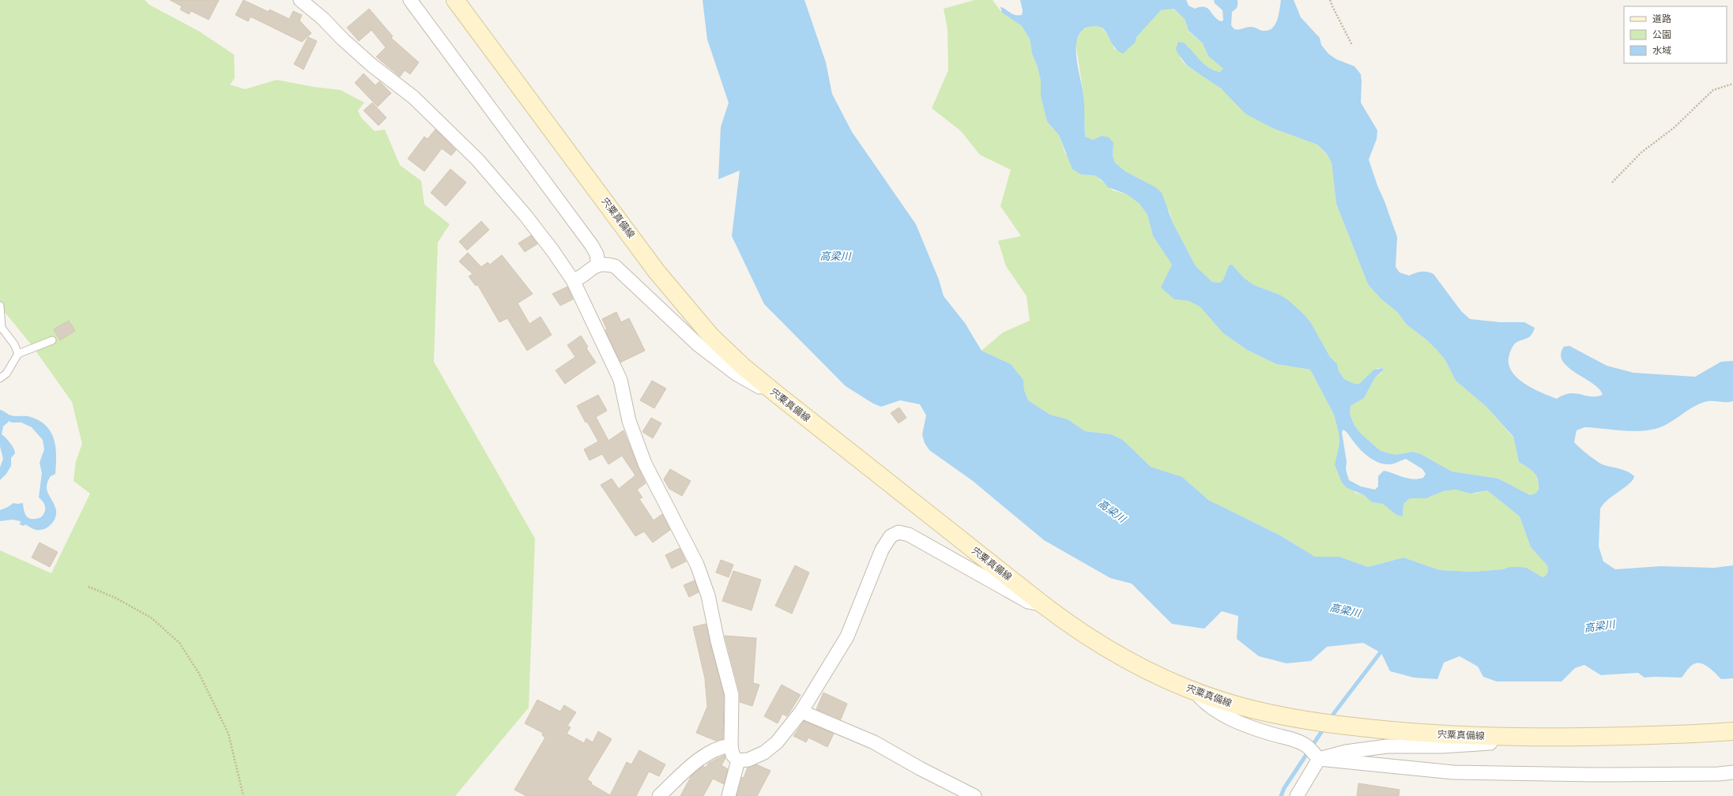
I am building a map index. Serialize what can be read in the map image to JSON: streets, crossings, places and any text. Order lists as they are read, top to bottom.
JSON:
{
  "streets": {
    "main road": ["宍粟真備線"]
  },
  "water": ["高梁川"],
  "legend": ["道路", "公園", "水域"]
}
